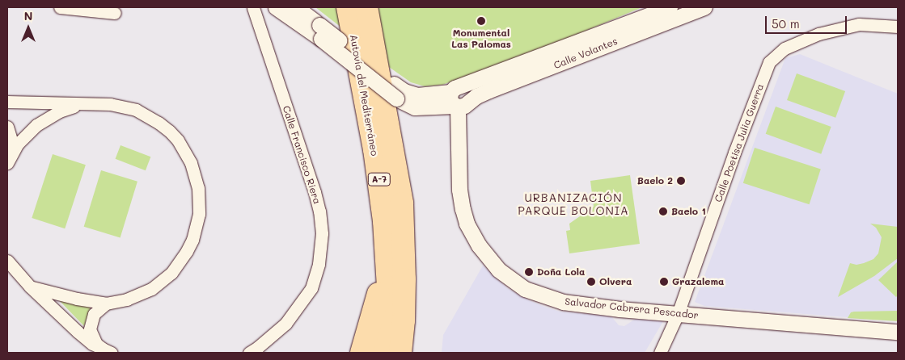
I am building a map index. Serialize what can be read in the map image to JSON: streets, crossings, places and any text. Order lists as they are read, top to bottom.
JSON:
{
  "streets": {
    "highway": ["Autovía del Mediterráneo", "A-7"],
    "street": [
      "Calle Volantes",
      "Calle Poetisa Julia Guerra",
      "Calle Francisco Riera",
      "Salvador Cabrera Pescador"
    ]
  },
  "crossings": [
    ["Calle Volantes", "Salvador Cabrera Pescador"],
    ["Calle Poetisa Julia Guerra", "Salvador Cabrera Pescador"]
  ],
  "districts": ["URBANIZACIÓN PARQUE BOLONIA"],
  "places": [
    "Monumental Las Palomas",
    "Baelo 2",
    "Baelo 1",
    "Doña Lola",
    "Olvera",
    "Grazalema"
  ],
  "scale_bar": "50 m",
  "north": "top"
}
